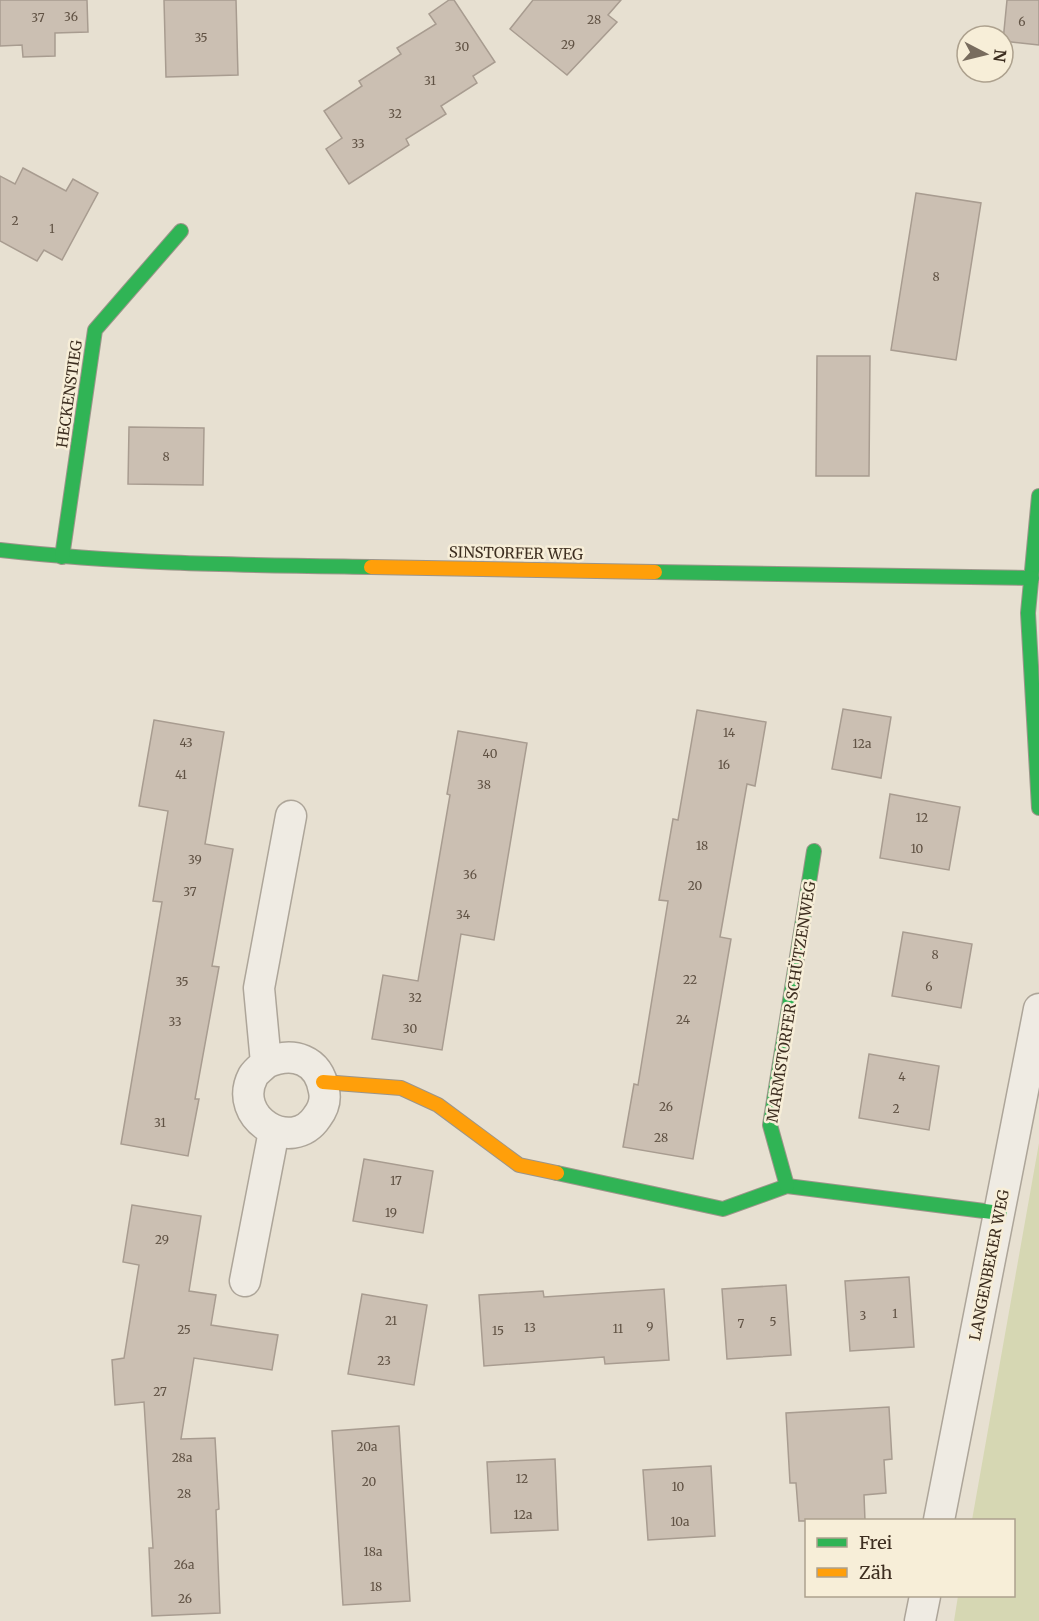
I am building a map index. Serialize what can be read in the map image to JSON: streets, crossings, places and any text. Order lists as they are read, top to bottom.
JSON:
{
  "streets": {
    "street": [
      "HECKENSTIEG",
      "SINSTORFER WEG",
      "MARMSTORFER SCHÜTZENWEG",
      "LANGENBEKER WEG"
    ]
  },
  "crossings": [
    ["HECKENSTIEG", "SINSTORFER WEG"]
  ],
  "house_numbers": [
    "36",
    "37",
    "28",
    "6",
    "35",
    "29",
    "30",
    "31",
    "32",
    "33",
    "2",
    "1",
    "8",
    "8",
    "14",
    "43",
    "12a",
    "40",
    "16",
    "41",
    "38",
    "12",
    "18",
    "10",
    "39",
    "36",
    "20",
    "37",
    "34",
    "8",
    "22",
    "35",
    "6",
    "32",
    "24",
    "33",
    "30",
    "4",
    "26",
    "2",
    "31",
    "28",
    "17",
    "19",
    "29",
    "1",
    "3",
    "21",
    "5",
    "7",
    "9",
    "13",
    "11",
    "25",
    "15",
    "23",
    "27",
    "20a",
    "28a",
    "12",
    "20",
    "10",
    "28",
    "12a",
    "10a",
    "18a",
    "26a",
    "18",
    "26"
  ],
  "legend": ["Frei", "Zäh"],
  "north": "right"
}
